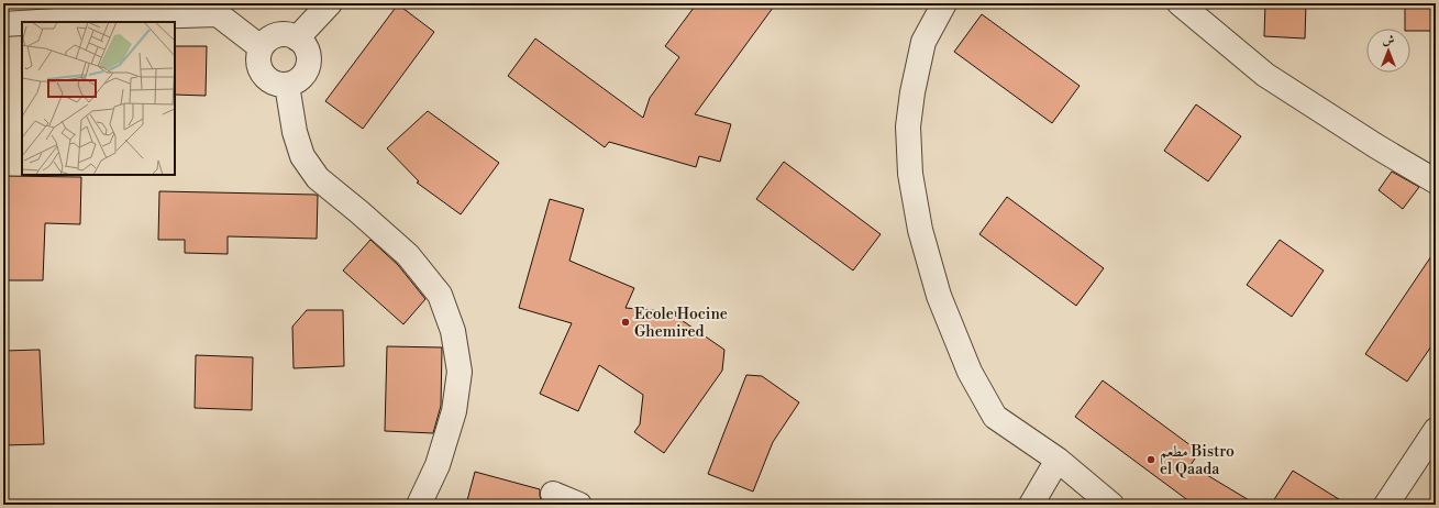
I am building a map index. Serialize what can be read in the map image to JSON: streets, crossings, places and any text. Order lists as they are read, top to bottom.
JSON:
{
  "places": ["Ecole Hocine Ghemired", "مطعم Bistro el Qaada"],
  "north": "top"
}
